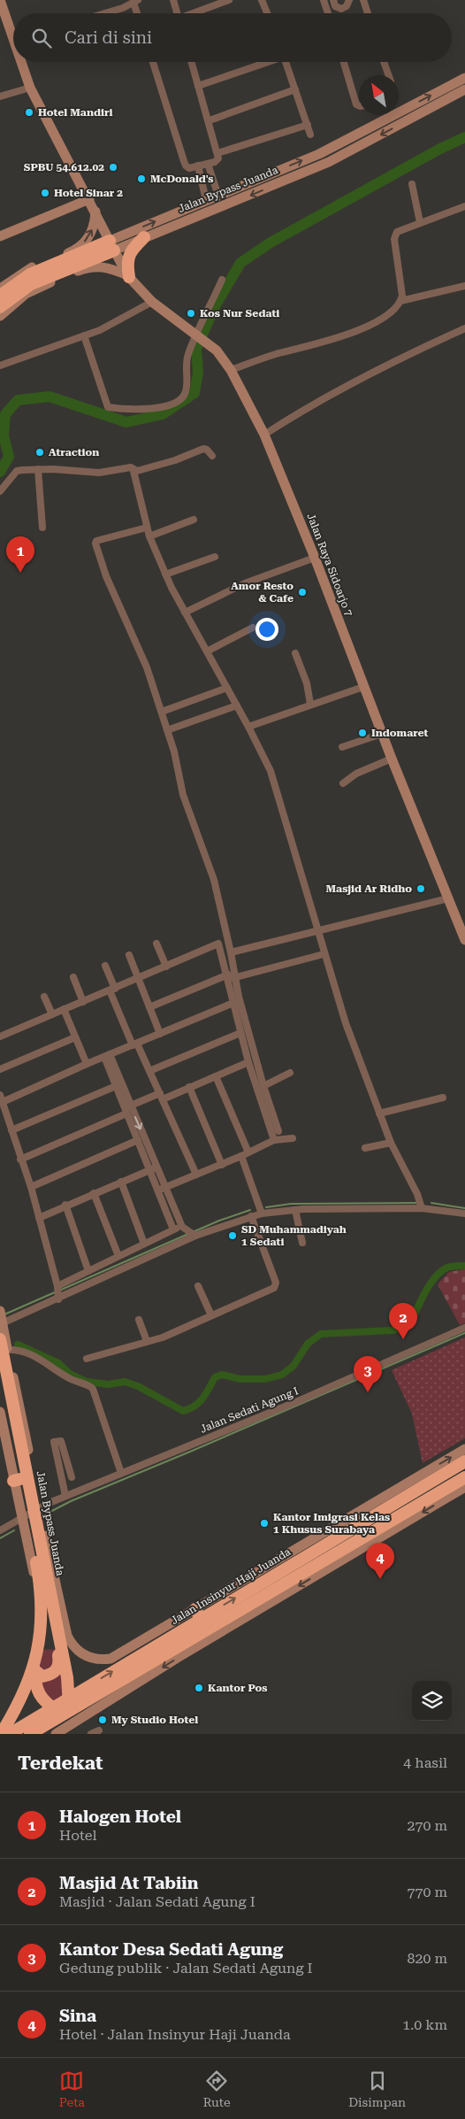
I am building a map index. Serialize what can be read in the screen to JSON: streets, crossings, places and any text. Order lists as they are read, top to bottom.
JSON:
{
  "streets": {
    "highway": ["Jalan Bypass Juanda", "Jalan Insinyur Haji Juanda"],
    "main road": ["Jalan Raya Sidoarjo 7"],
    "street": ["Jalan Sedati Agung I"]
  },
  "crossings": [
    ["Jalan Bypass Juanda", "Jalan Raya Sidoarjo 7"],
    ["Jalan Bypass Juanda", "Jalan Sedati Agung I"],
    ["Jalan Bypass Juanda", "Jalan Insinyur Haji Juanda"],
    ["Jalan Sedati Agung I", "Jalan Insinyur Haji Juanda"]
  ],
  "one_way": ["Jalan Insinyur Haji Juanda"],
  "places": [
    "Hotel Mandiri",
    "SPBU 54.612.02",
    "McDonald's",
    "Hotel Sinar 2",
    "Kos Nur Sedati",
    "Atraction",
    "Amor Resto & Cafe",
    "Indomaret",
    "Masjid Ar Ridho",
    "SD Muhammadiyah 1 Sedati",
    "Kantor Imigrasi Kelas 1 Khusus Surabaya",
    "Kantor Pos",
    "My Studio Hotel"
  ],
  "north": "top left",
  "page": {
    "search": "Cari di sini",
    "pins": [
      "1",
      "2",
      "3",
      "4"
    ],
    "heading": ["Terdekat", "4 hasil"],
    "list": [
      {
        "mark": "1",
        "name": "Halogen Hotel",
        "note": "Hotel",
        "value": "270 m"
      },
      {
        "mark": "2",
        "name": "Masjid At Tabiin",
        "note": "Masjid · Jalan Sedati Agung I",
        "value": "770 m"
      },
      {
        "mark": "3",
        "name": "Kantor Desa Sedati Agung",
        "note": "Gedung publik · Jalan Sedati Agung I",
        "value": "820 m"
      },
      {
        "mark": "4",
        "name": "Sina",
        "note": "Hotel · Jalan Insinyur Haji Juanda",
        "value": "1.0 km"
      }
    ],
    "nav": ["Peta", "Rute", "Disimpan"]
  }
}
